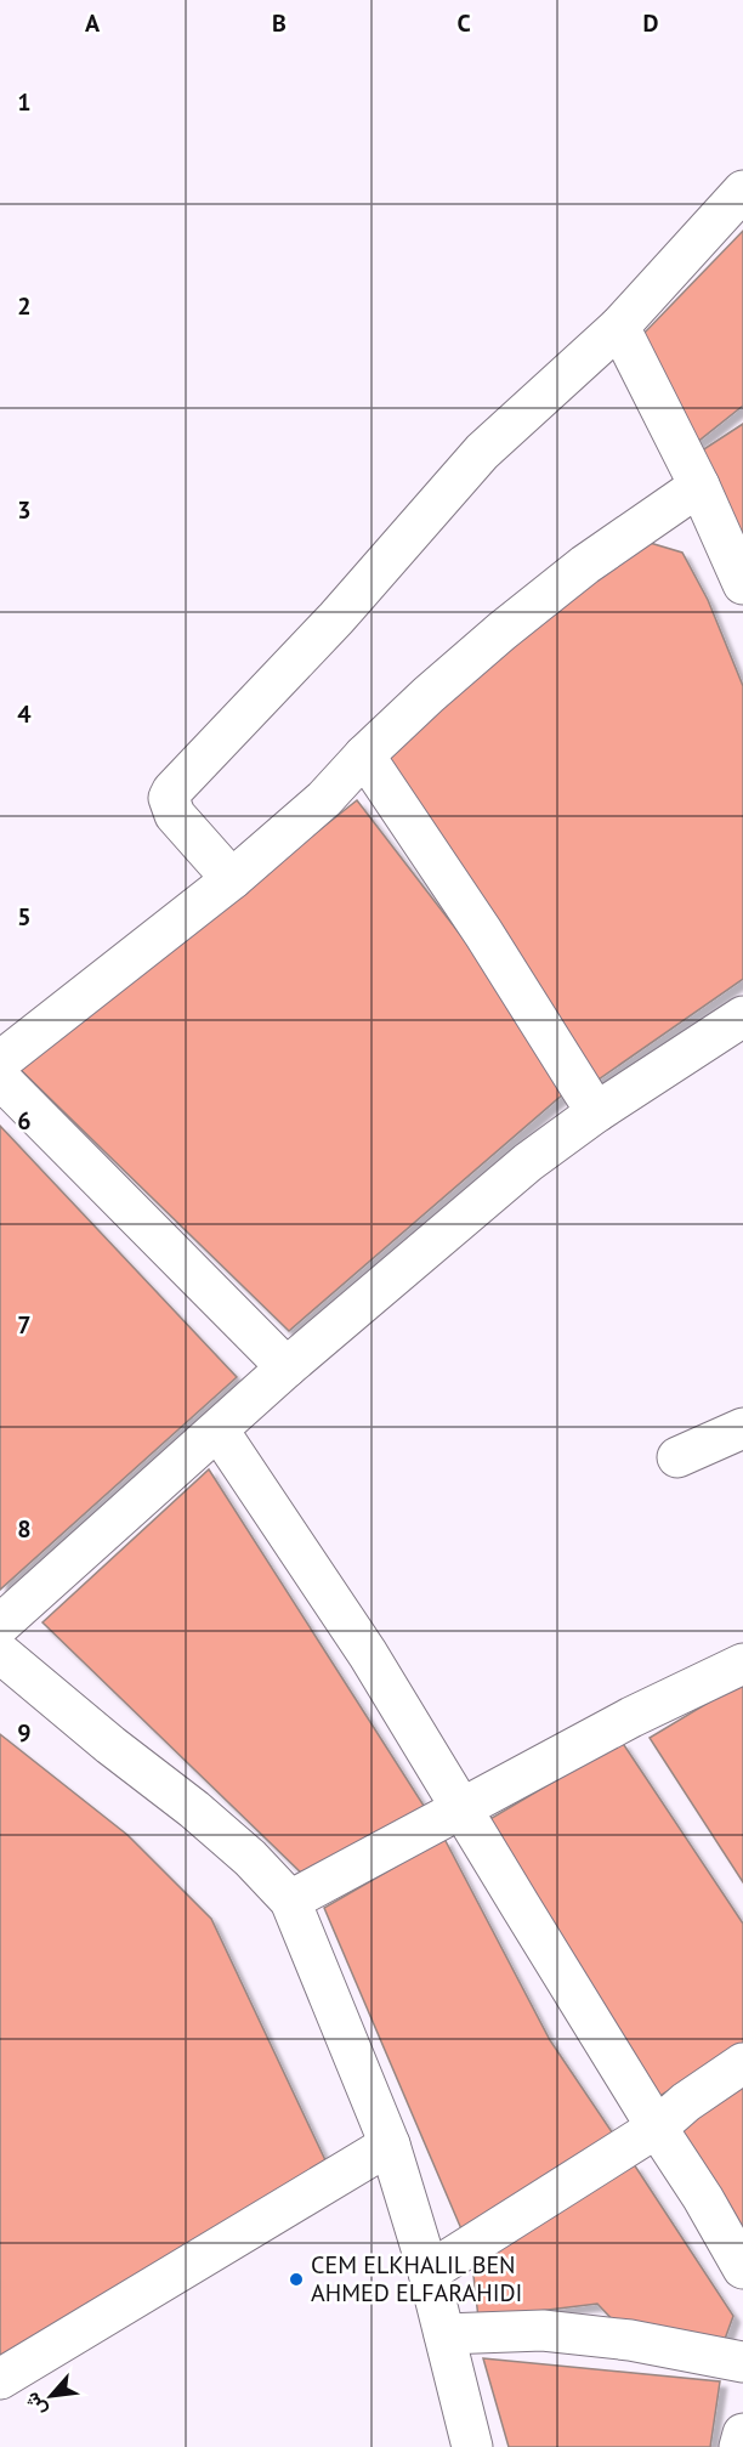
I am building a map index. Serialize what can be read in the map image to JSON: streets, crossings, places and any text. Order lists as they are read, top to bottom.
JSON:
{
  "places": ["CEM ELKHALIL BEN AHMED ELFARAHIDI"],
  "north": "bottom left",
  "grid": {
    "columns": [
      "A",
      "B",
      "C",
      "D"
    ],
    "rows": [
      "1",
      "2",
      "3",
      "4",
      "5",
      "6",
      "7",
      "8",
      "9"
    ]
  }
}
